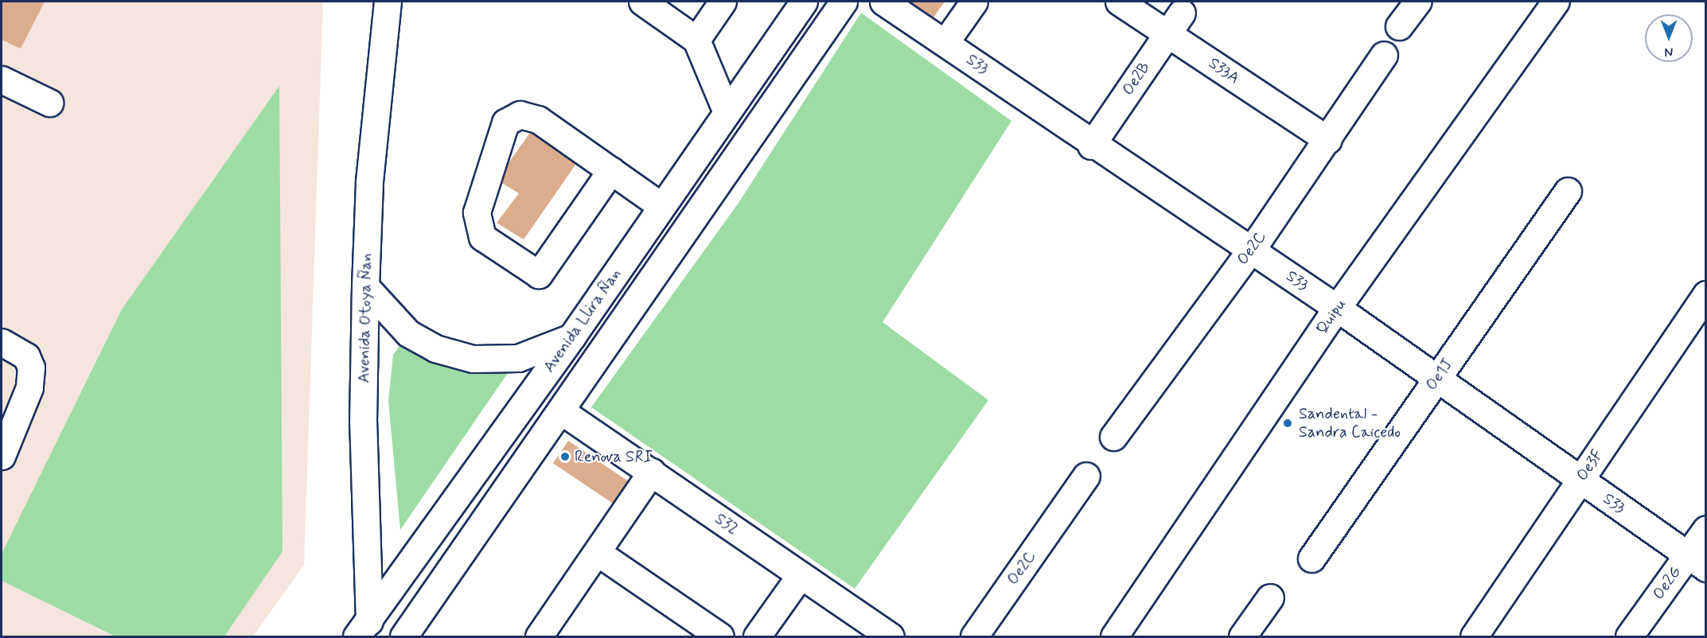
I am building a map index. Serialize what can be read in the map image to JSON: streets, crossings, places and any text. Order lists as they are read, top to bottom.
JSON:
{
  "streets": {
    "street": [
      "S33",
      "S33A",
      "Oe2B",
      "Oe2C",
      "Quipu",
      "Avenida Otoya Ñan",
      "Avenida Llira Ñan",
      "Oe1J",
      "Oe3F",
      "S32",
      "Oe2G"
    ]
  },
  "crossings": [
    ["S33", "Oe2B"],
    ["S33", "Oe2C"],
    ["S33", "Quipu"],
    ["S33", "Oe1J"],
    ["S33", "Oe3F"],
    ["S33", "Oe2G"],
    ["S33A", "Oe2B"],
    ["S33A", "Oe2C"],
    ["Avenida Otoya Ñan", "Avenida Llira Ñan"]
  ],
  "places": ["Sandental - Sandra Caicedo", "Renova SRI"],
  "north": "bottom"
}
